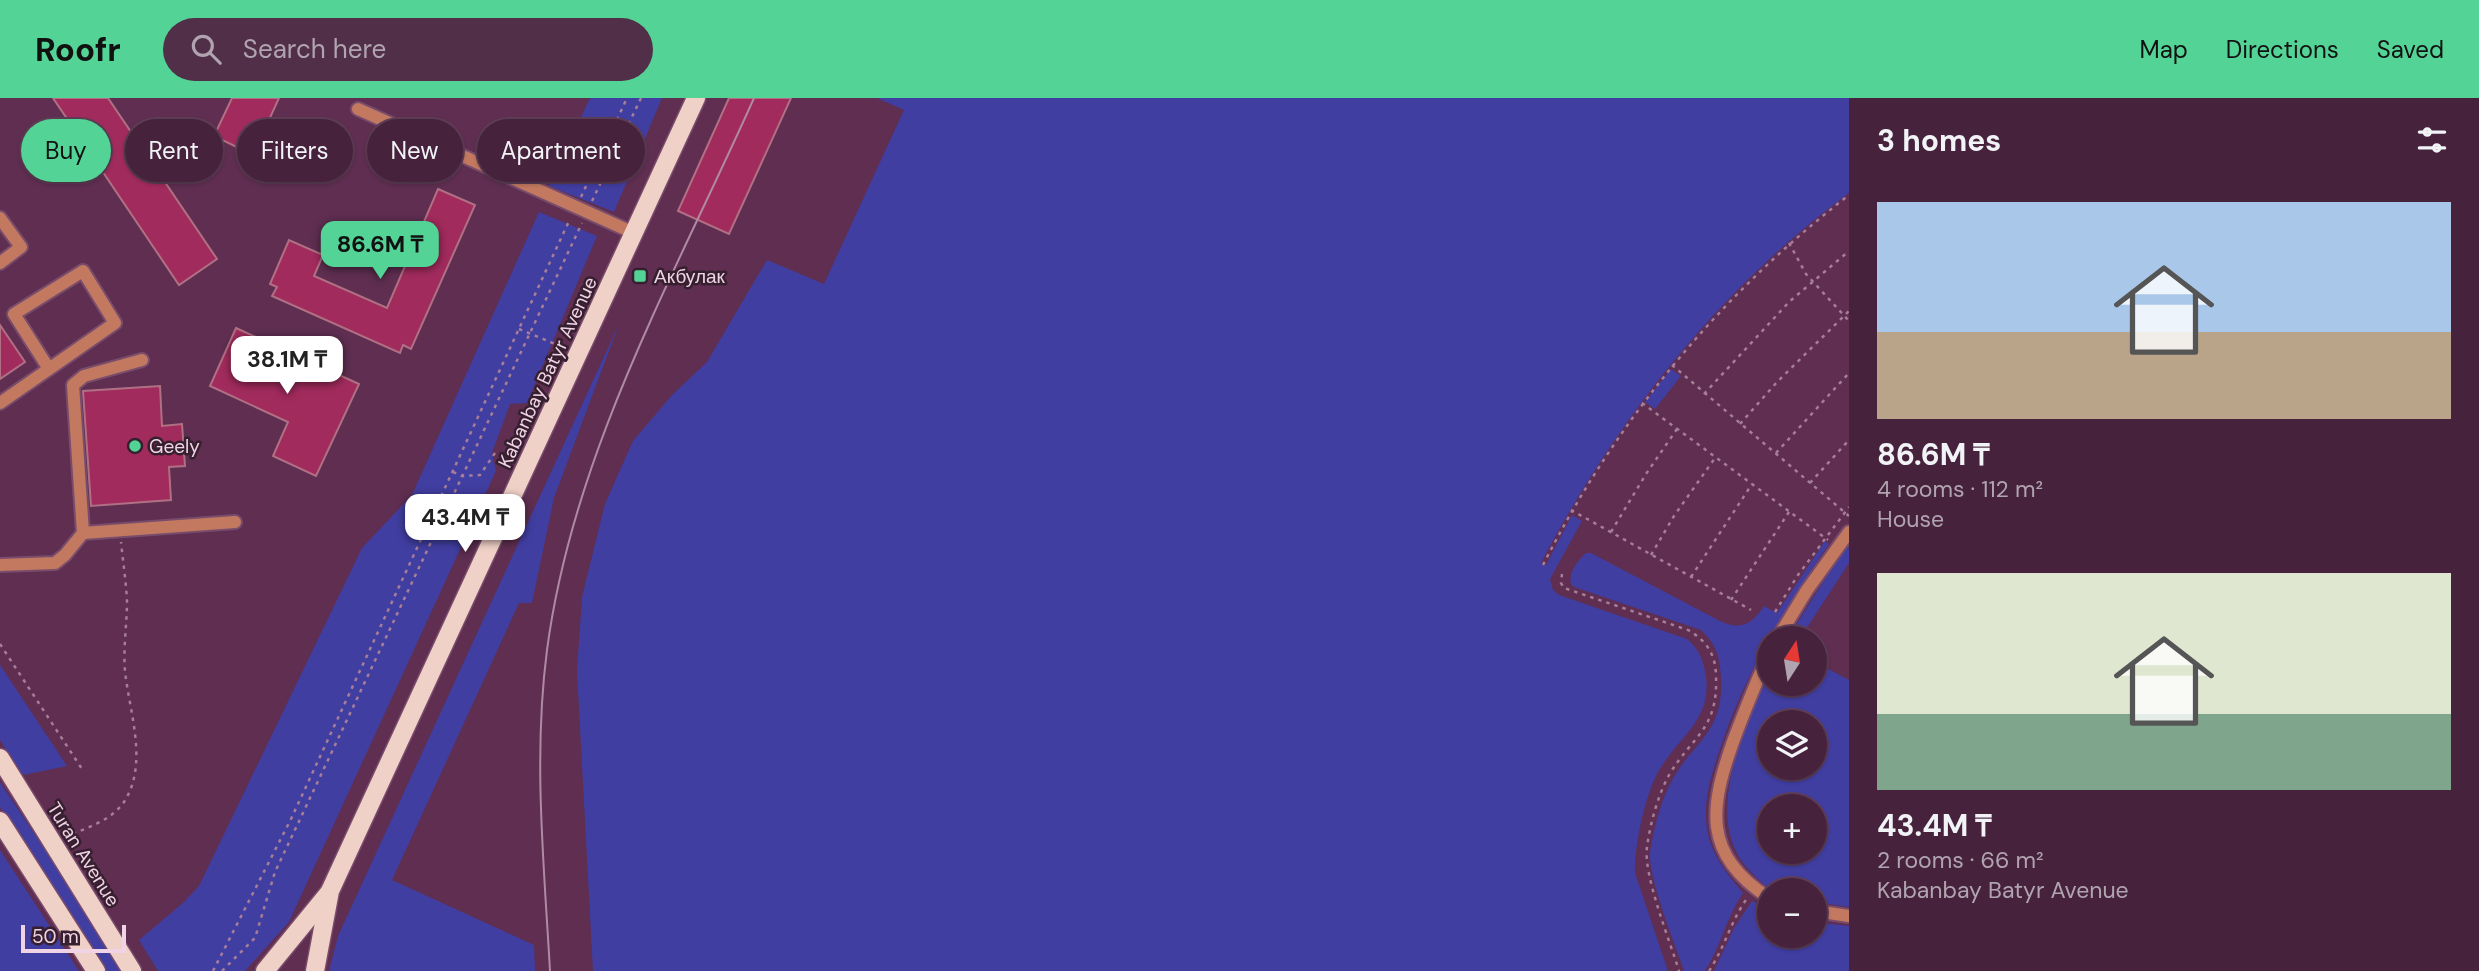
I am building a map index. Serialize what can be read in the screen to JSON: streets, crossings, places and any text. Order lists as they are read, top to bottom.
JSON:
{
  "streets": {
    "main road": ["Kabanbay Batyr Avenue", "Turan Avenue"]
  },
  "places": {
    "transit": ["Акбулак"],
    "other": ["Geely"]
  },
  "scale_bar": "50 m",
  "north": "top",
  "page": {
    "header": "Roofr",
    "search": "Search here",
    "nav": ["Map", "Directions", "Saved"],
    "heading": "3 homes",
    "chip": [
      "Buy",
      "Rent",
      "Filters",
      "New",
      "Apartment"
    ],
    "list": [
      {
        "name": "86.6M ₸",
        "note": "4 rooms · 112 m² · House"
      },
      {
        "name": "43.4M ₸",
        "note": "2 rooms · 66 m² · Kabanbay Batyr Avenue"
      }
    ],
    "price": ["86.6M ₸", "38.1M ₸", "43.4M ₸"],
    "map_buttons": ["+", "−"],
    "scale": "50 m"
  }
}
